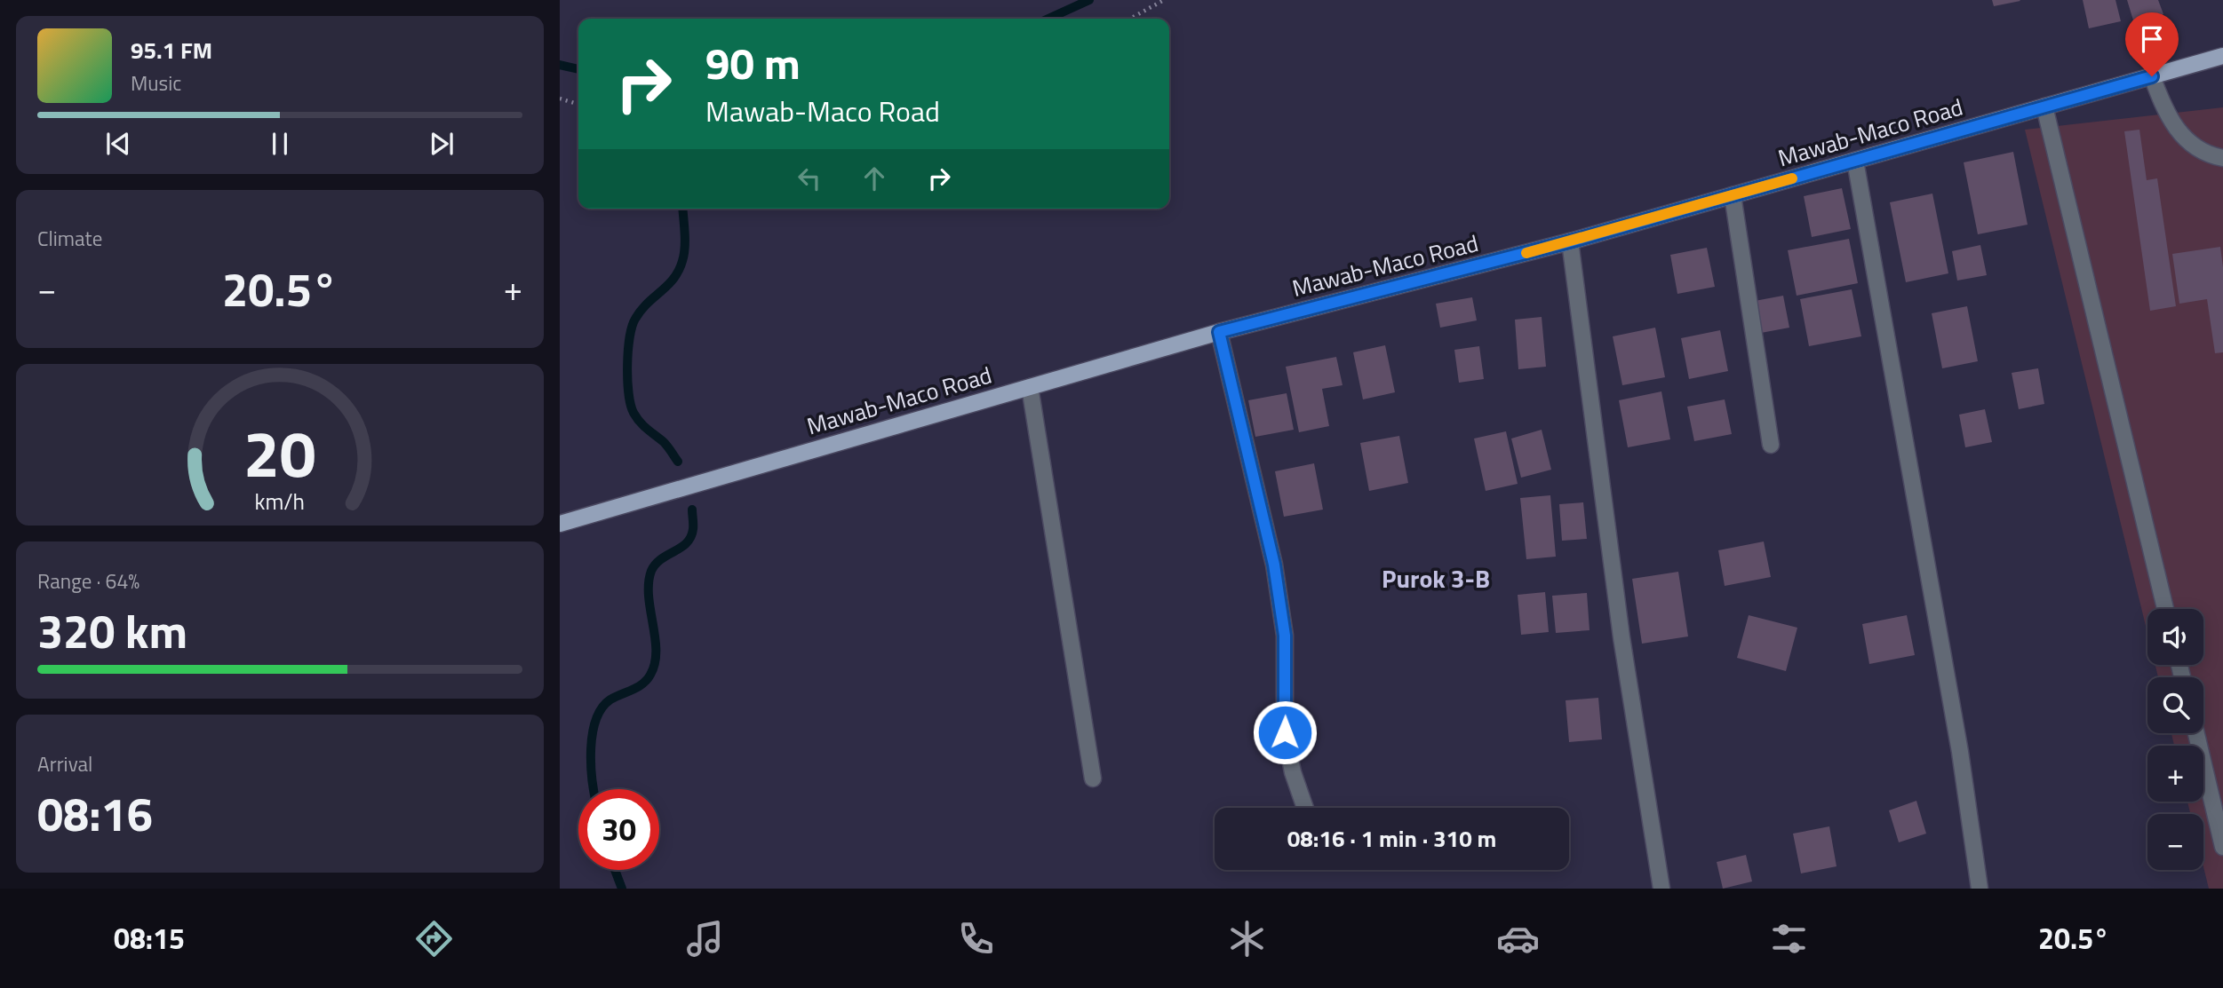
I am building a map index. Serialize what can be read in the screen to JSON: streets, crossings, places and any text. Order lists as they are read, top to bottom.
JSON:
{
  "streets": {
    "main road": ["Mawab-Maco Road"]
  },
  "districts": ["Purok 3-B"],
  "page": {
    "turn": ["90 m", "Mawab-Maco Road"],
    "song": ["95.1 FM", "Music"],
    "tile": [
      "Climate",
      ["Range · 64%", "320 km"],
      ["Arrival", "08:16"]
    ],
    "heat": ["−", "20.5°", "+"],
    "map_buttons": ["+", "−"],
    "limit": "30",
    "trip": "08:16 · 1 min · 310 m",
    "tabs": ["08:15", "20.5°"],
    "gauge": ["20", "km/h"]
  }
}
